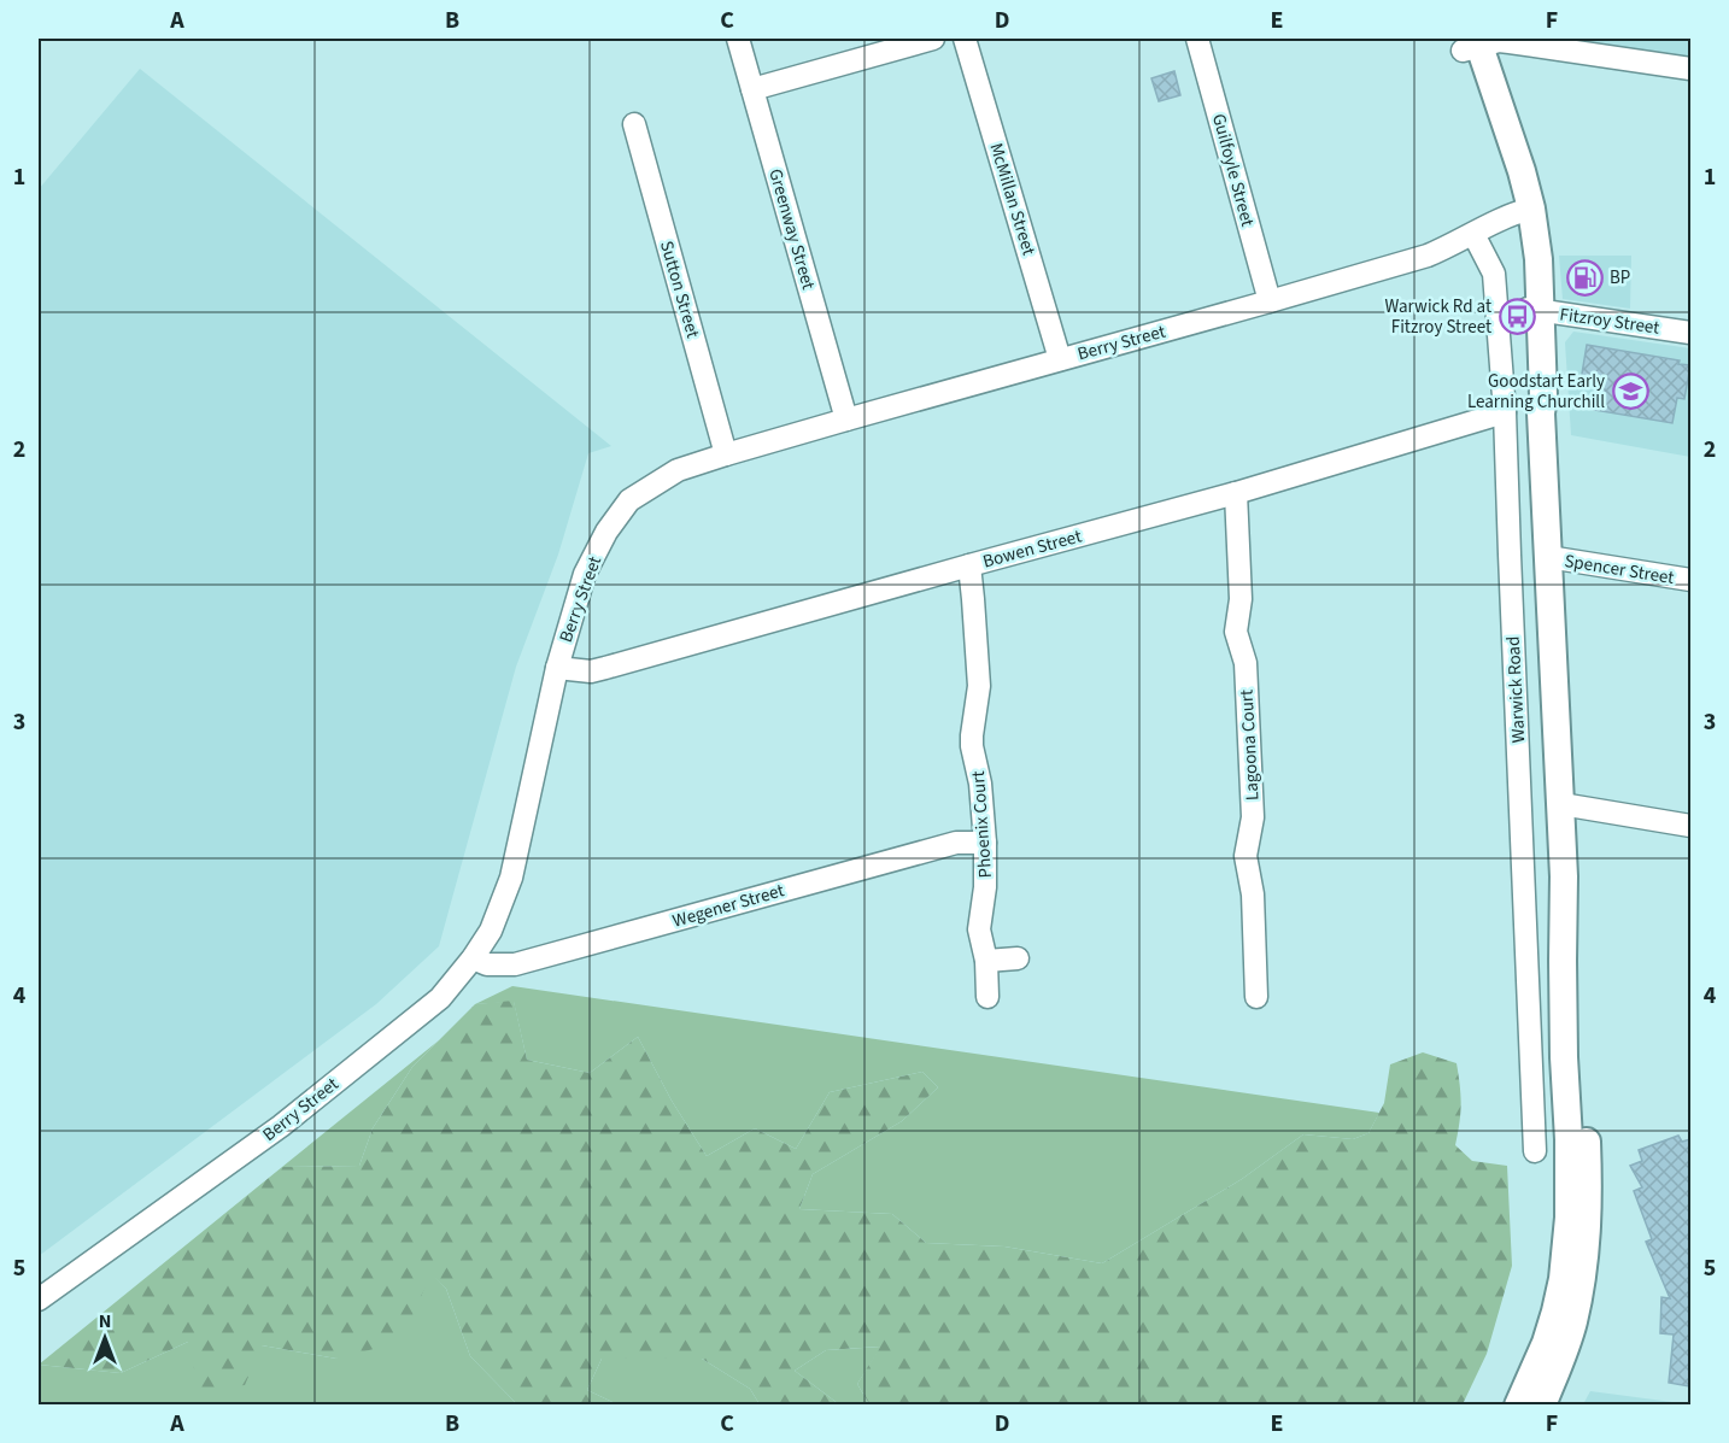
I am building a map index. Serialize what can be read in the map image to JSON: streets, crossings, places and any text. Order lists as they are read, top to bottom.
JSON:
{
  "streets": {
    "street": [
      "Guilfoyle Street",
      "McMillan Street",
      "Greenway Street",
      "Sutton Street",
      "Fitzroy Street",
      "Berry Street",
      "Bowen Street",
      "Spencer Street",
      "Warwick Road",
      "Lagoona Court",
      "Phoenix Court",
      "Wegener Street"
    ]
  },
  "crossings": [
    ["Guilfoyle Street", "Berry Street"],
    ["McMillan Street", "Berry Street"],
    ["Greenway Street", "Berry Street"],
    ["Sutton Street", "Berry Street"],
    ["Berry Street", "Bowen Street"],
    ["Berry Street", "Warwick Road"],
    ["Berry Street", "Wegener Street"],
    ["Bowen Street", "Warwick Road"],
    ["Bowen Street", "Lagoona Court"],
    ["Bowen Street", "Phoenix Court"],
    ["Phoenix Court", "Wegener Street"]
  ],
  "places": {
    "fuel station": ["BP"],
    "bus stop": ["Warwick Rd at Fitzroy Street"],
    "school or university": ["Goodstart Early Learning Churchill"]
  },
  "north": "top",
  "grid": {
    "columns": [
      "A",
      "B",
      "C",
      "D",
      "E",
      "F"
    ],
    "rows": [
      "1",
      "2",
      "3",
      "4",
      "5"
    ]
  }
}
